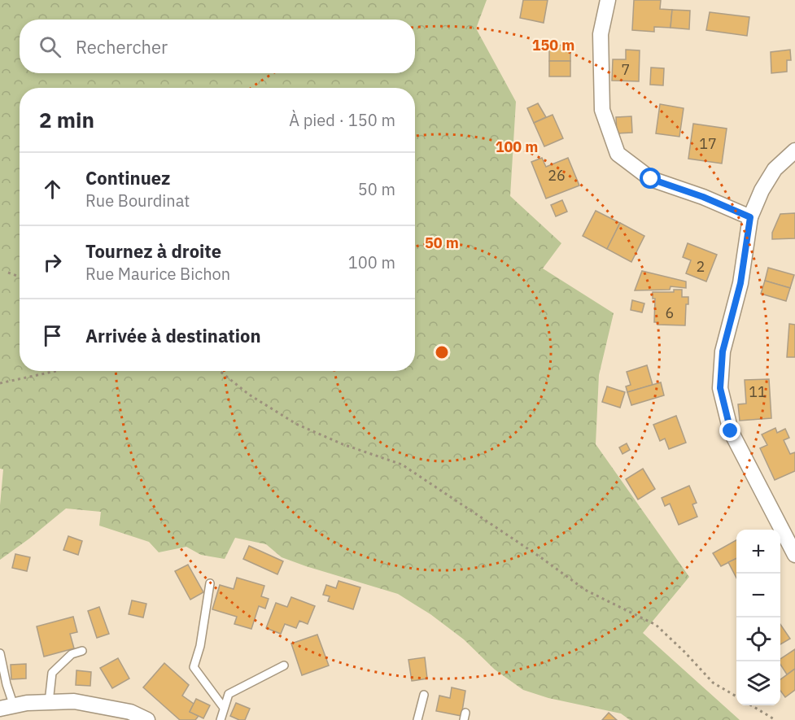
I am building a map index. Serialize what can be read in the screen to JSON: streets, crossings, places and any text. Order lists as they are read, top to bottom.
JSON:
{
  "house_numbers": [
    "7",
    "17",
    "26",
    "2",
    "6",
    "11"
  ],
  "page": {
    "search": "Rechercher",
    "heading": ["2 min", "À pied · 150 m"],
    "list": [
      ["Continuez", "Rue Bourdinat", "50 m"],
      ["Tournez à droite", "Rue Maurice Bichon", "100 m"],
      "Arrivée à destination"
    ],
    "map_buttons": ["+", "−"]
  },
  "rings": ["150 m", "100 m", "50 m"]
}
